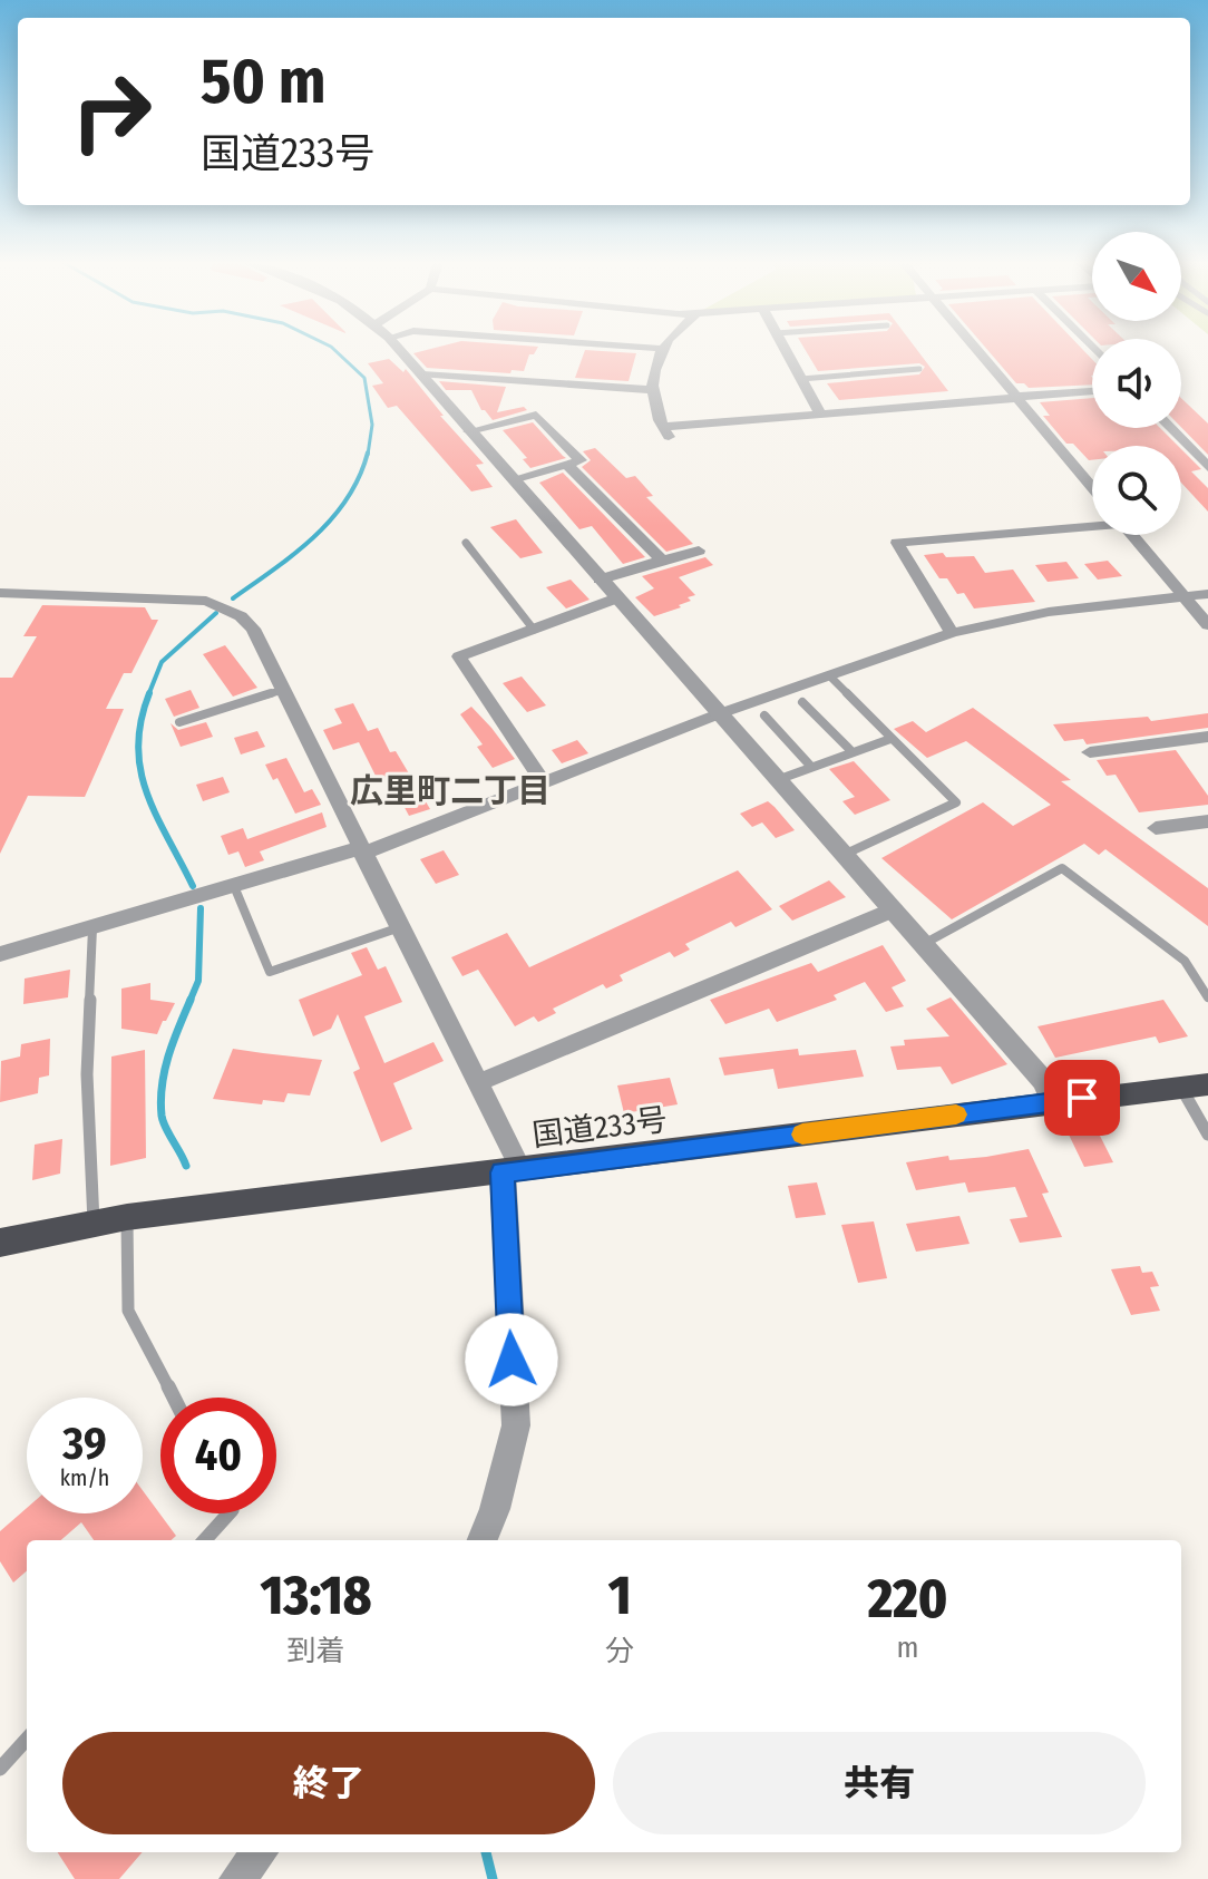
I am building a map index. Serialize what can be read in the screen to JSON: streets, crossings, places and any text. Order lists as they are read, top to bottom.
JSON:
{
  "streets": {
    "highway": ["国道233号"]
  },
  "districts": ["広里町二丁目"],
  "north": "bottom right",
  "page": {
    "turn": ["50 m", "国道233号"],
    "speed": "39 km/h",
    "limit": "40",
    "eta": [
      "13:18",
      "到着",
      "1",
      "分",
      "220",
      "m"
    ],
    "buttons": ["終了", "共有"]
  }
}
